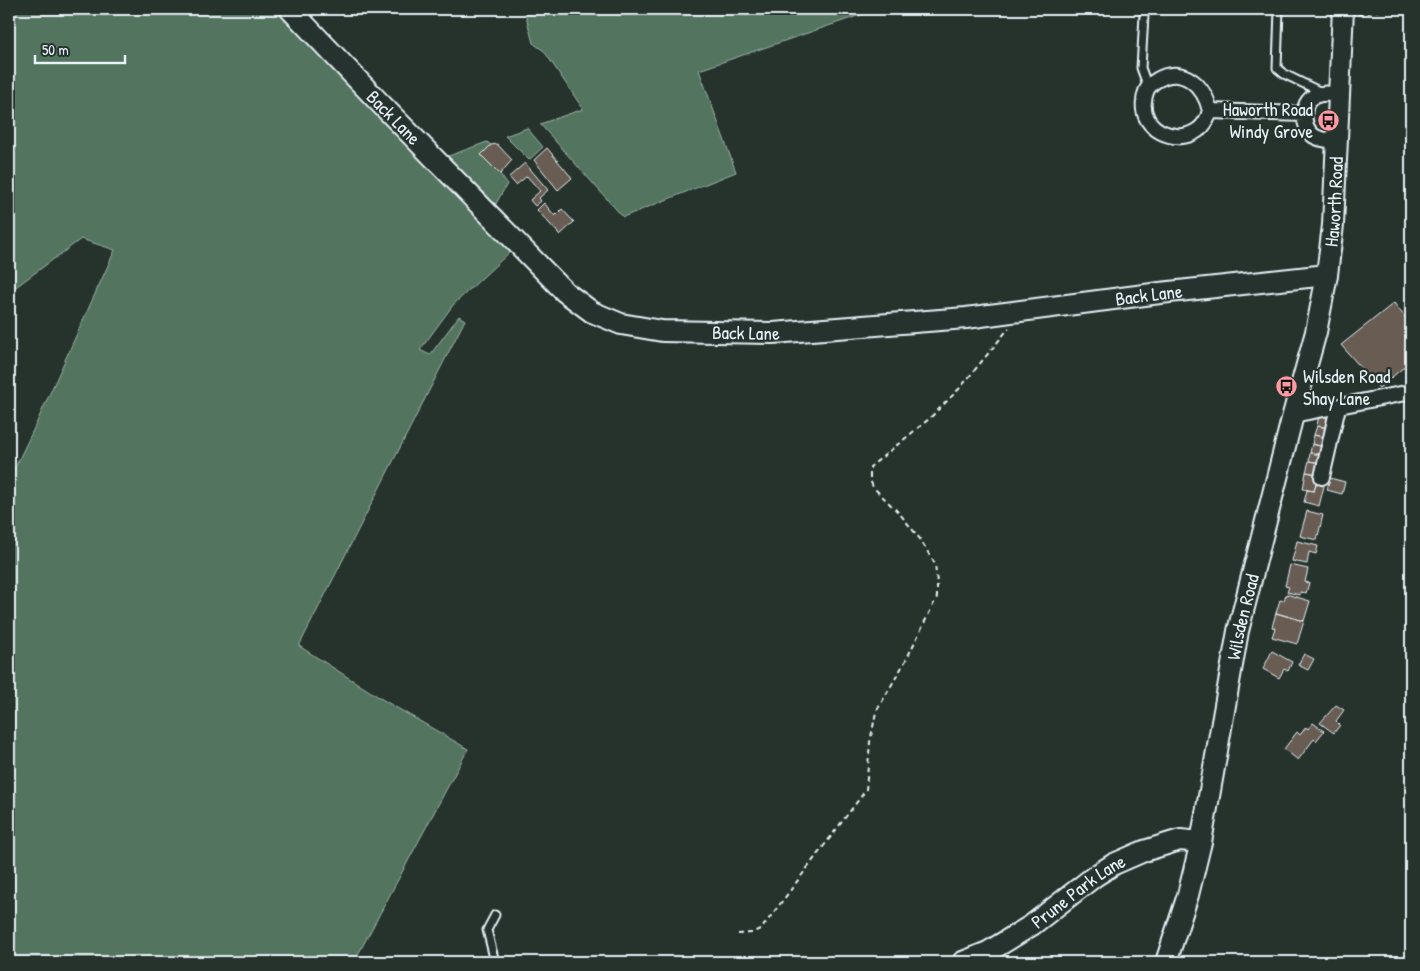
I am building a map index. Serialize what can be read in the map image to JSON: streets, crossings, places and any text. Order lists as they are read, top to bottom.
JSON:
{
  "streets": {
    "street": [
      "Back Lane",
      "Haworth Road",
      "Wilsden Road",
      "Prune Park Lane"
    ]
  },
  "crossings": [
    ["Back Lane", "Haworth Road"],
    ["Back Lane", "Wilsden Road"],
    ["Haworth Road", "Wilsden Road"],
    ["Wilsden Road", "Prune Park Lane"]
  ],
  "places": {
    "bus stop": ["Haworth Road Windy Grove", "Wilsden Road Shay Lane"]
  },
  "scale_bar": "50 m"
}
